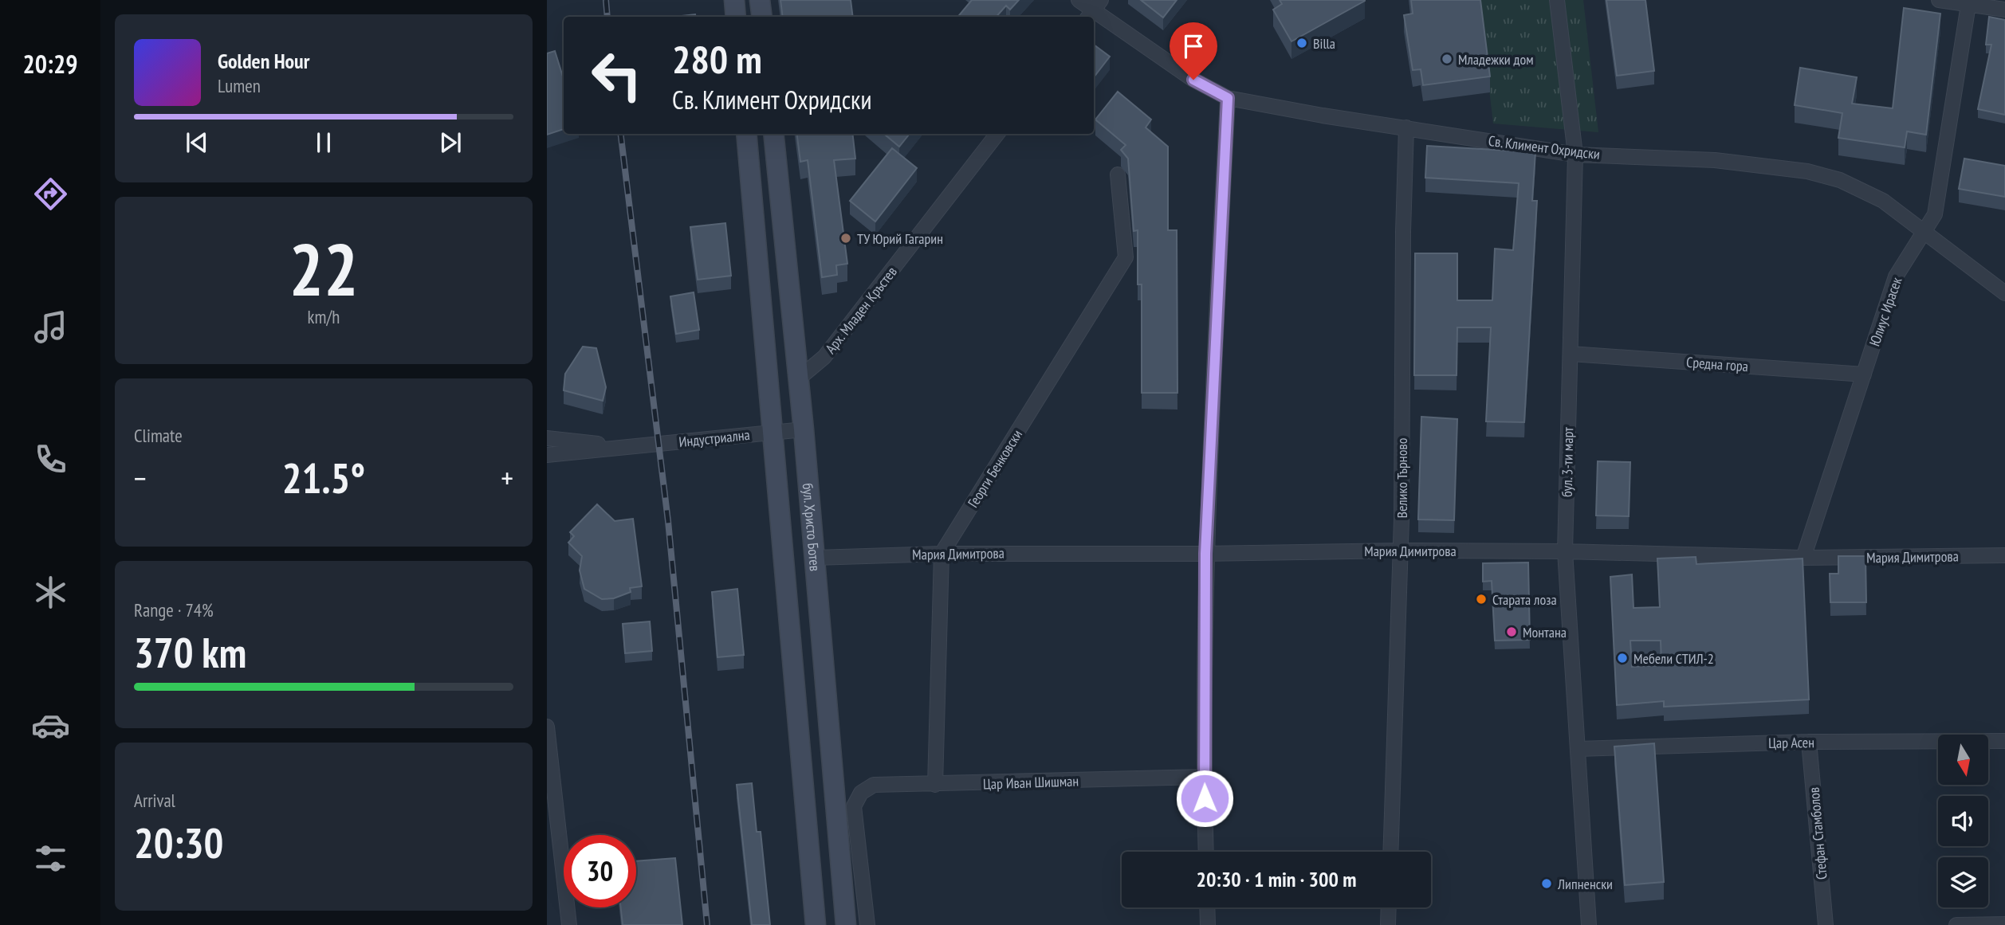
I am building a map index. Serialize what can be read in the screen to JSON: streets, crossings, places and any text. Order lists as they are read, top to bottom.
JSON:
{
  "streets": {
    "main road": ["бул. Христо Ботев"],
    "street": [
      "Св. Климент Охридски",
      "Арх. Младен Кръстев",
      "Юлиус Ирасек",
      "Средна гора",
      "Индустриална",
      "бул. 3-ти март",
      "Георги Бенковски",
      "Велико Търново",
      "Мария Димитрова",
      "Цар Асен",
      "Цар Иван Шишман",
      "Стефан Стамболов"
    ]
  },
  "crossings": [
    ["Св. Климент Охридски", "Юлиус Ирасек"],
    ["Св. Климент Охридски", "бул. 3-ти март"],
    ["Св. Климент Охридски", "Велико Търново"],
    ["Арх. Младен Кръстев", "бул. Христо Ботев"],
    ["Юлиус Ирасек", "Средна гора"],
    ["Юлиус Ирасек", "Мария Димитрова"],
    ["Средна гора", "бул. 3-ти март"],
    ["Индустриална", "бул. Христо Ботев"],
    ["бул. 3-ти март", "Мария Димитрова"],
    ["бул. 3-ти март", "Цар Асен"],
    ["Георги Бенковски", "Мария Димитрова"],
    ["Велико Търново", "Мария Димитрова"],
    ["бул. Христо Ботев", "Мария Димитрова"],
    ["Цар Асен", "Стефан Стамболов"]
  ],
  "places": [
    "Billa",
    "Младежки дом",
    "ТУ Юрий Гагарин",
    "Старата лоза",
    "Монтана",
    "Мебели СТИЛ-2",
    "Липненски"
  ],
  "north": "bottom",
  "page": {
    "tabs": "20:29",
    "turn": ["280 m", "Св. Климент Охридски"],
    "song": ["Golden Hour", "Lumen"],
    "tile": [
      ["22", "km/h"],
      "Climate",
      ["Range · 74%", "370 km"],
      ["Arrival", "20:30"]
    ],
    "heat": ["−", "21.5°", "+"],
    "limit": "30",
    "trip": "20:30 · 1 min · 300 m"
  }
}
